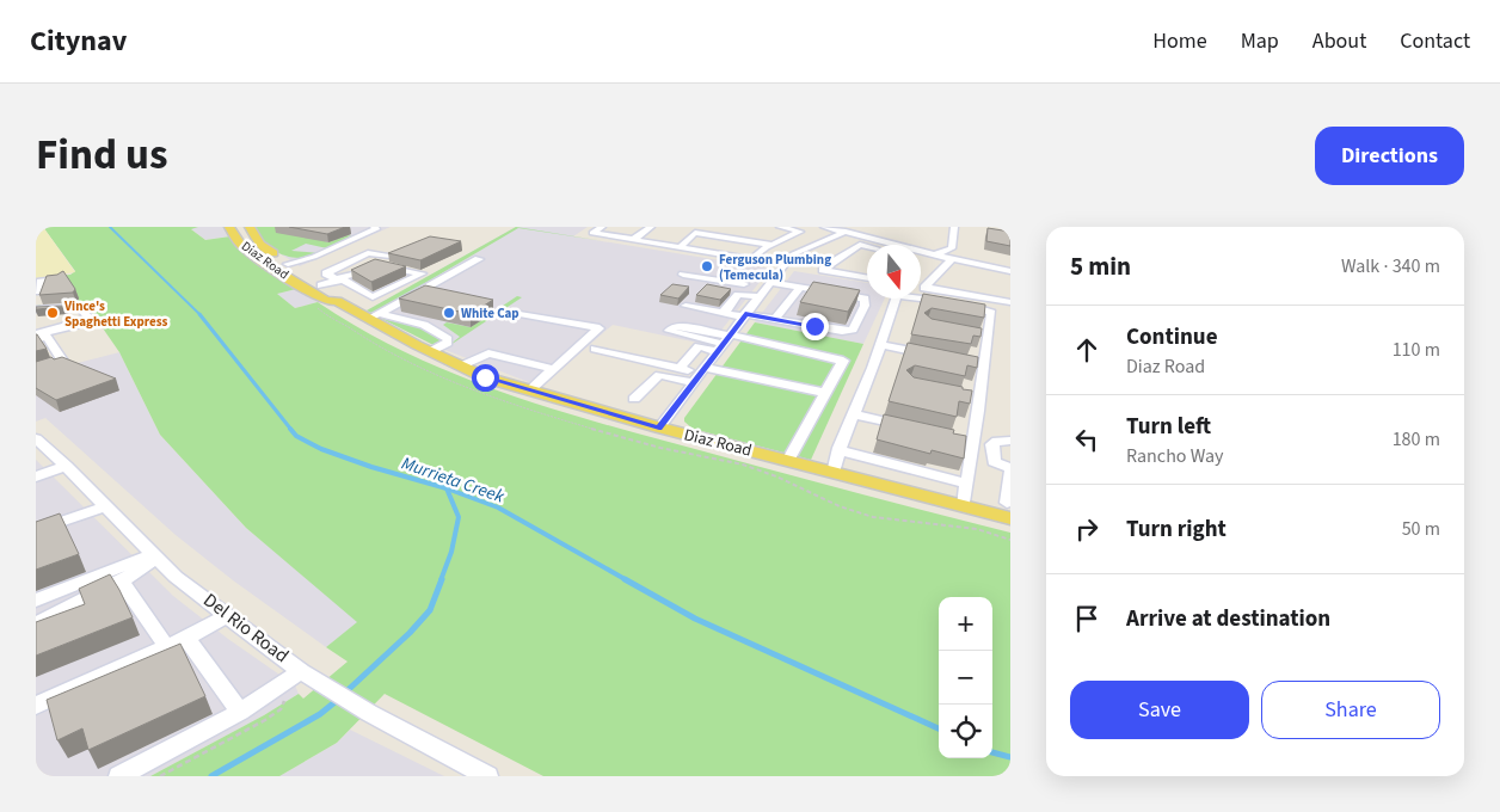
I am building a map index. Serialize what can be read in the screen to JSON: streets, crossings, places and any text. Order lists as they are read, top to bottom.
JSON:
{
  "streets": {
    "main road": ["Diaz Road"],
    "street": ["Del Rio Road"]
  },
  "water": ["Murrieta Creek"],
  "places": ["Ferguson Plumbing (Temecula)", "Vince's Spaghetti Express", "White Cap"],
  "north": "bottom",
  "page": {
    "header": "Citynav",
    "nav": [
      "Home",
      "Map",
      "About",
      "Contact"
    ],
    "title": "Find us",
    "buttons": [
      "Directions",
      ["Save", "Share"]
    ],
    "heading": ["5 min", "Walk · 340 m"],
    "list": [
      ["Continue", "Diaz Road", "110 m"],
      ["Turn left", "Rancho Way", "180 m"],
      ["Turn right", "50 m"],
      "Arrive at destination"
    ],
    "map_buttons": ["+", "−"]
  }
}
